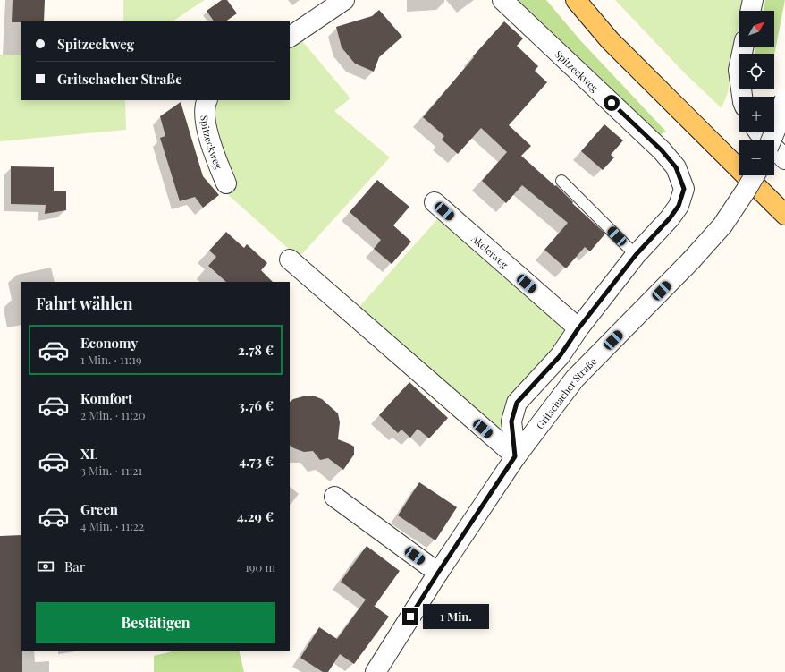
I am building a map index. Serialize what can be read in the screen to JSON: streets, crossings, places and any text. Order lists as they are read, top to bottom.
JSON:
{
  "streets": {
    "street": ["Spitzeckweg", "Akeleiweg", "Gritschacher Straße"]
  },
  "crossings": [
    ["Spitzeckweg", "Akeleiweg"],
    ["Spitzeckweg", "Gritschacher Straße"]
  ],
  "north": "top right",
  "page": {
    "map_buttons": ["+", "−"],
    "banner": ["Spitzeckweg", "Gritschacher Straße"],
    "heading": "Fahrt wählen",
    "list": [
      {
        "name": "Economy",
        "note": "1 Min. · 11:19",
        "value": "2.78 €"
      },
      {
        "name": "Komfort",
        "note": "2 Min. · 11:20",
        "value": "3.76 €"
      },
      {
        "name": "XL",
        "note": "3 Min. · 11:21",
        "value": "4.73 €"
      },
      {
        "name": "Green",
        "note": "4 Min. · 11:22",
        "value": "4.29 €"
      }
    ],
    "pay": ["Bar", "190 m"],
    "buttons": "Bestätigen",
    "bubble": "1 Min."
  }
}
